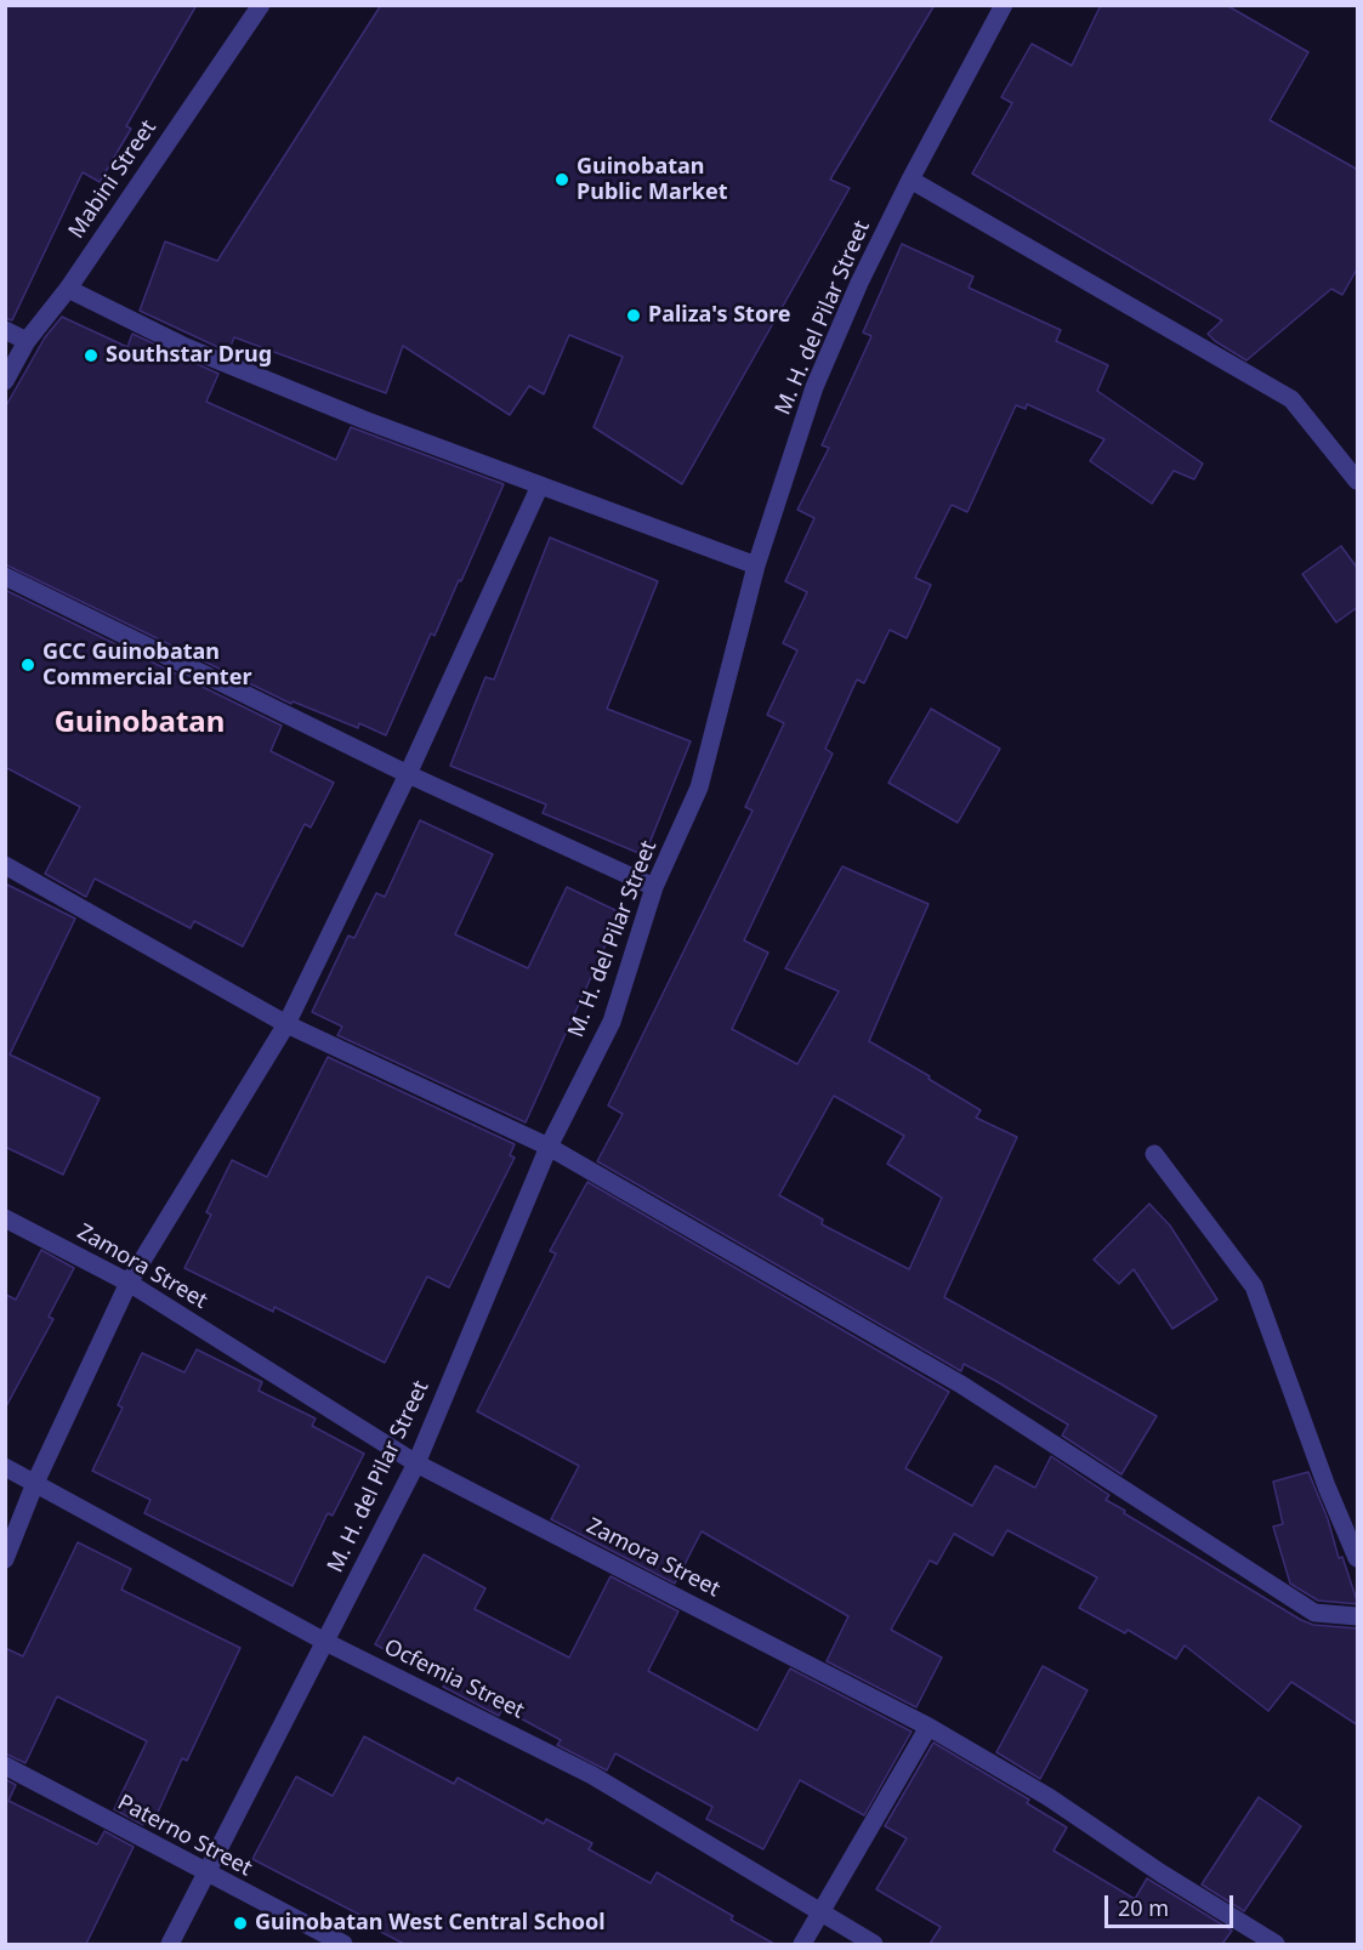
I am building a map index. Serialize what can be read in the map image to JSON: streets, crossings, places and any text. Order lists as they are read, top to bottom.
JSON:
{
  "streets": {
    "street": [
      "Mabini Street",
      "M. H. del Pilar Street",
      "Zamora Street",
      "Ocfemia Street",
      "Paterno Street"
    ]
  },
  "crossings": [
    ["M. H. del Pilar Street", "Zamora Street"],
    ["M. H. del Pilar Street", "Ocfemia Street"],
    ["M. H. del Pilar Street", "Paterno Street"]
  ],
  "districts": ["Guinobatan"],
  "places": [
    "Guinobatan Public Market",
    "Paliza's Store",
    "Southstar Drug",
    "GCC Guinobatan Commercial Center",
    "Guinobatan West Central School"
  ],
  "scale_bar": "20 m"
}
